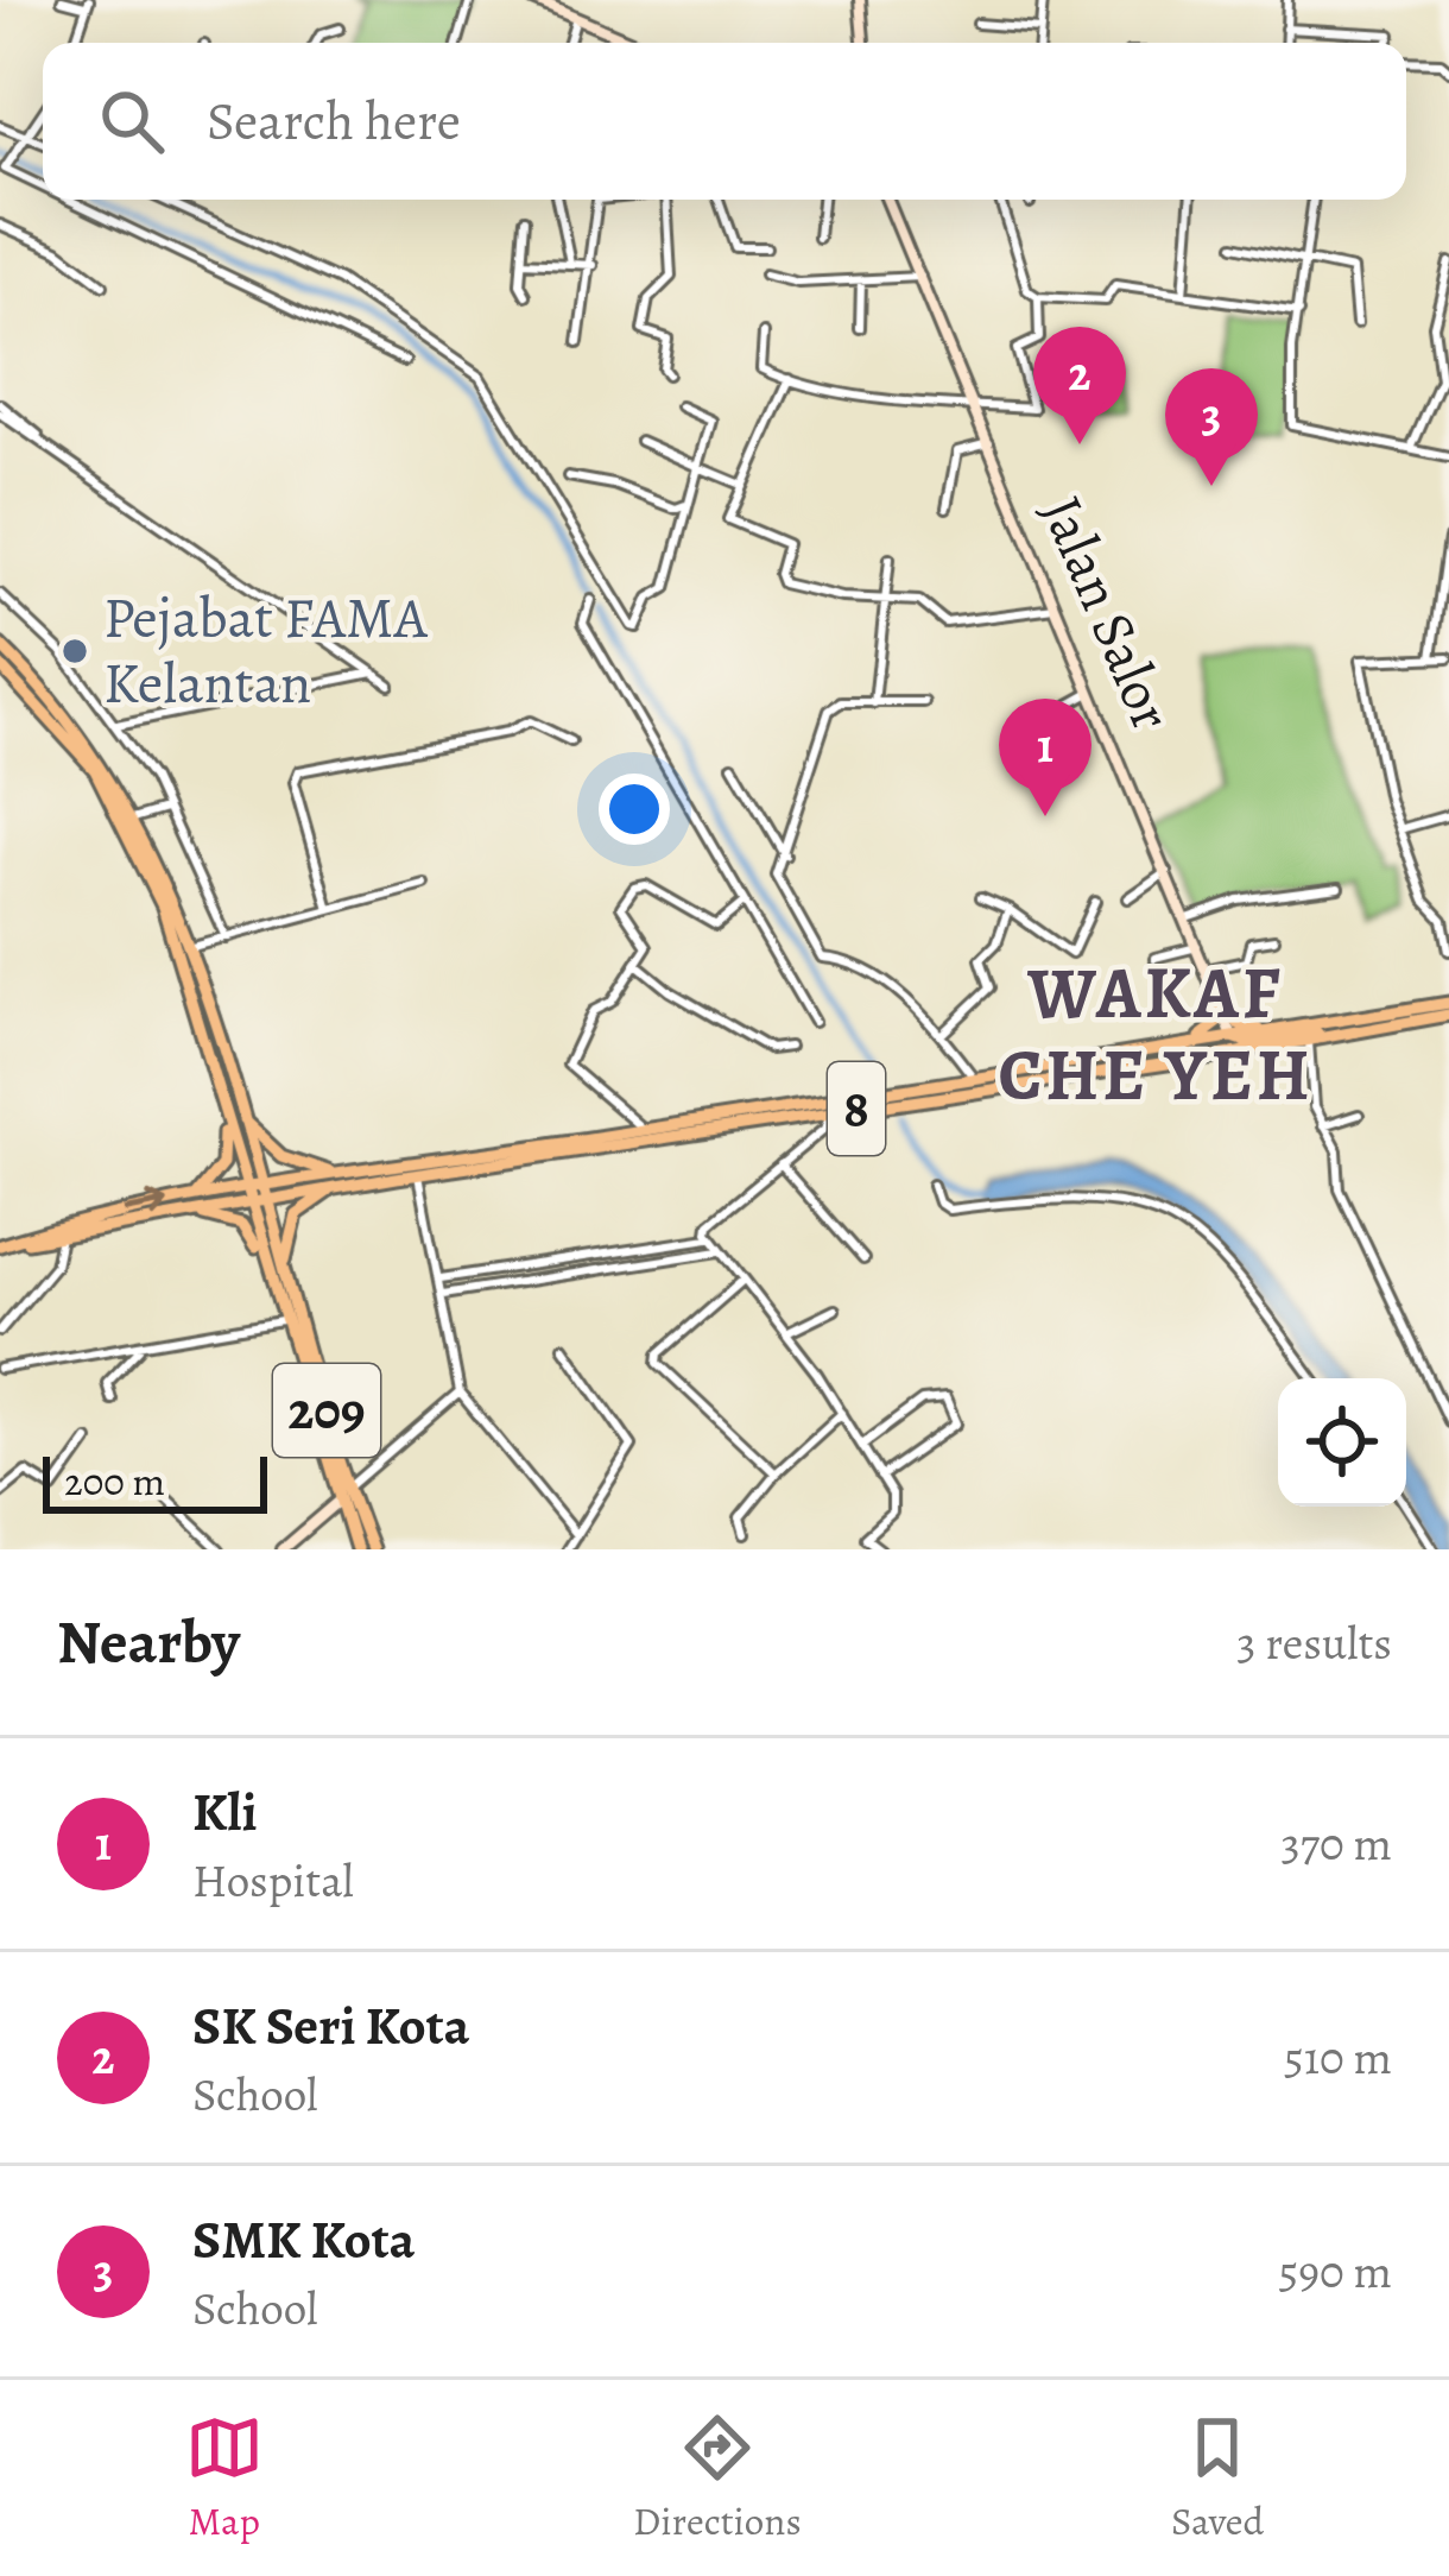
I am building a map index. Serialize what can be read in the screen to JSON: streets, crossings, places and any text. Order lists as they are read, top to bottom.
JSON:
{
  "streets": {
    "main road": ["Jalan Salor", "8", "209"]
  },
  "crossings": [
    ["Jalan Salor", "8"],
    ["8", "209"]
  ],
  "districts": ["WAKAF CHE YEH"],
  "places": ["Pejabat FAMA Kelantan"],
  "scale_bar": "200 m",
  "page": {
    "search": "Search here",
    "pins": ["2", "3", "1"],
    "scale": "200 m",
    "heading": ["Nearby", "3 results"],
    "list": [
      {
        "mark": "1",
        "name": "Kli",
        "note": "Hospital",
        "value": "370 m"
      },
      {
        "mark": "2",
        "name": "SK Seri Kota",
        "note": "School",
        "value": "510 m"
      },
      {
        "mark": "3",
        "name": "SMK Kota",
        "note": "School",
        "value": "590 m"
      }
    ],
    "nav": ["Map", "Directions", "Saved"]
  }
}
